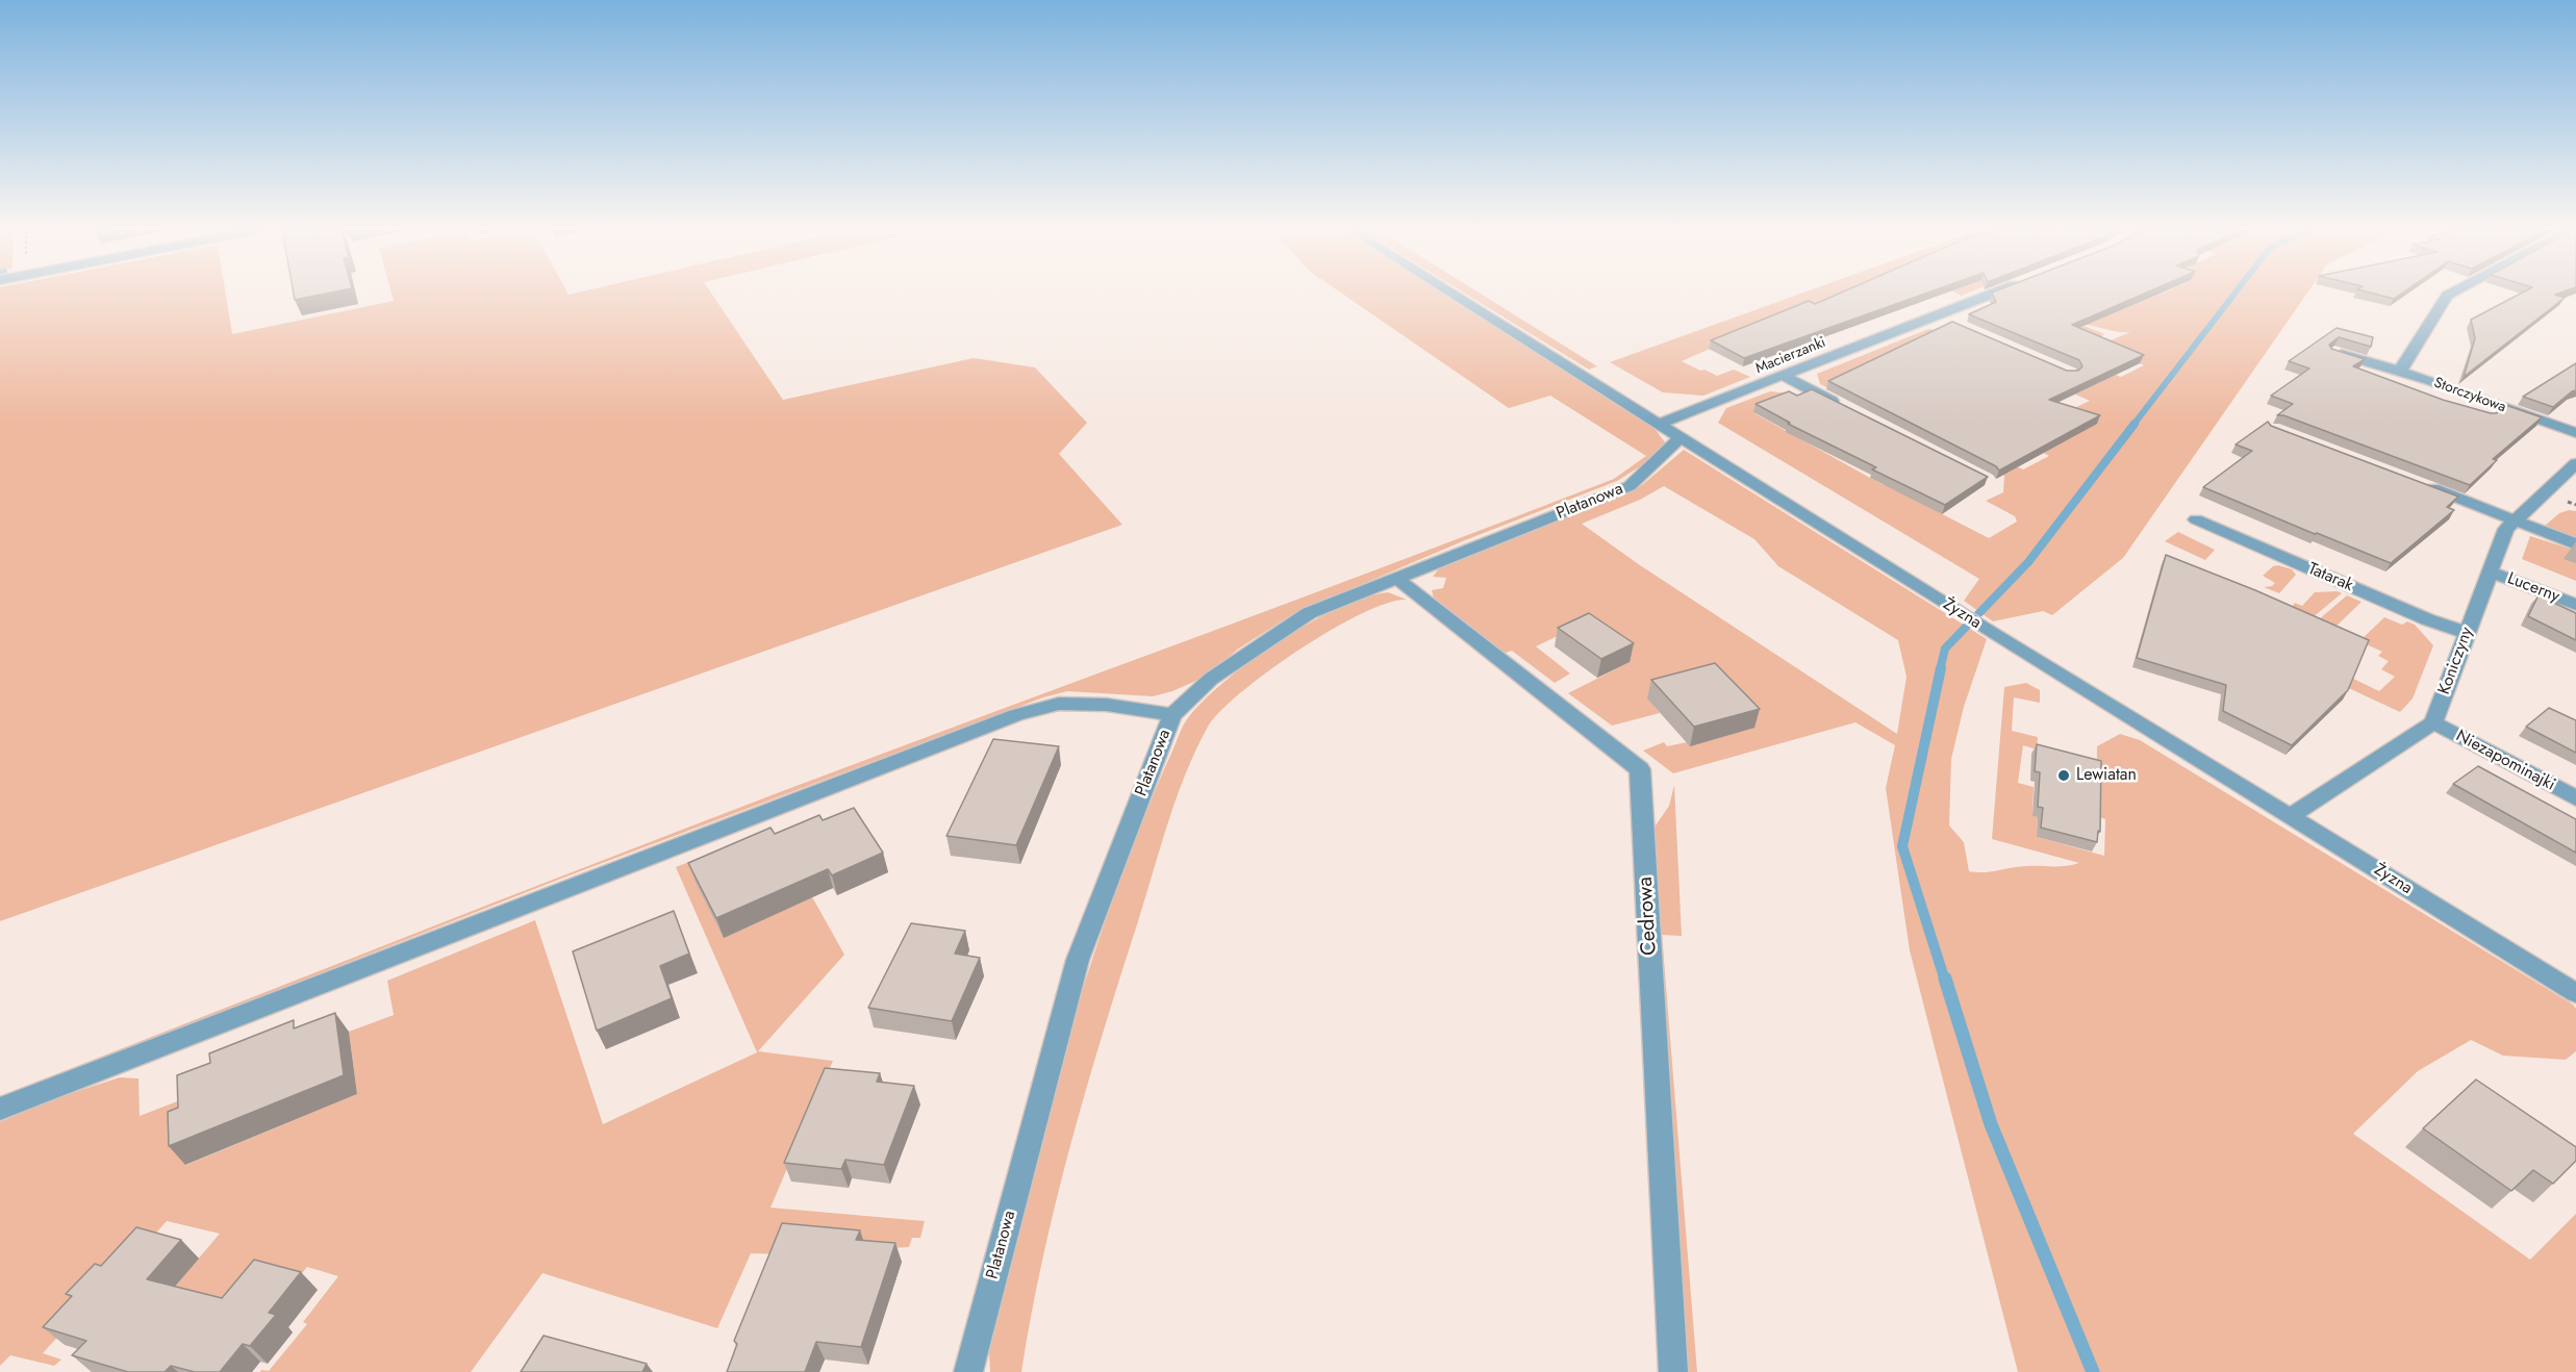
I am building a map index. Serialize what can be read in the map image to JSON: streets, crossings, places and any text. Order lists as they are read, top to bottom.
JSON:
{
  "streets": {
    "street": [
      "Macierzanki",
      "Storczykowa",
      "Platanowa",
      "Tatarak",
      "Lucerny",
      "Żyzna",
      "Koniczyny",
      "Niezapominajki",
      "Cedrowa"
    ]
  },
  "crossings": [
    ["Macierzanki", "Żyzna"],
    ["Platanowa", "Żyzna"],
    ["Platanowa", "Cedrowa"],
    ["Tatarak", "Koniczyny"],
    ["Lucerny", "Koniczyny"],
    ["Koniczyny", "Niezapominajki"]
  ],
  "places": ["Lewiatan"]
}
